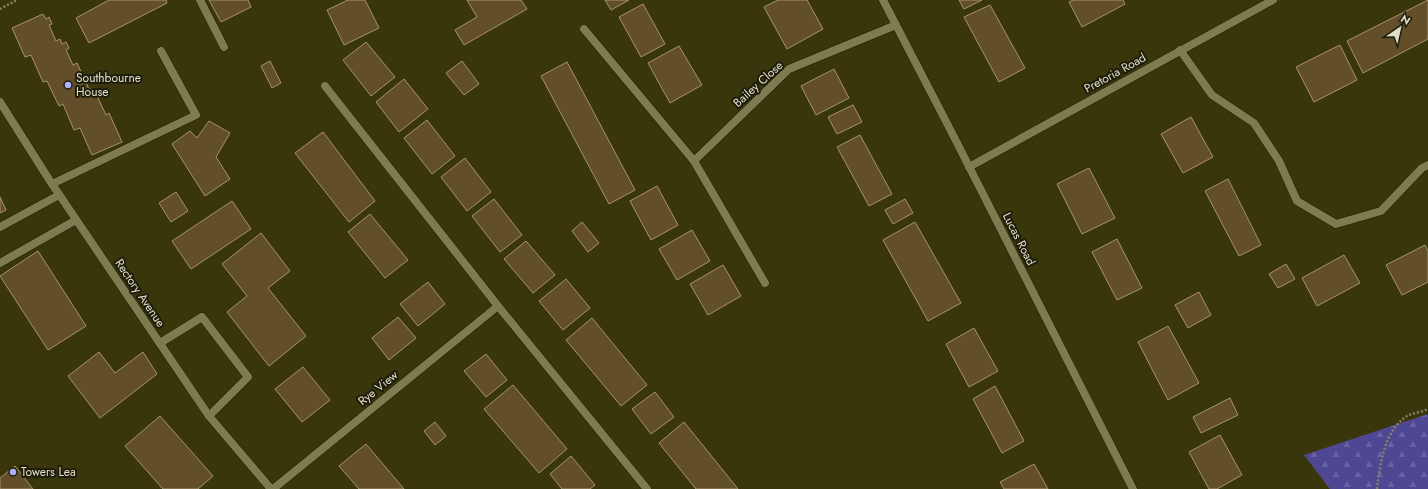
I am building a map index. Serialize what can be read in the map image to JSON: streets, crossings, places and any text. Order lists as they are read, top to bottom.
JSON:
{
  "streets": {
    "street": [
      "Pretoria Road",
      "Bailey Close",
      "Lucas Road",
      "Rectory Avenue",
      "Rye View"
    ]
  },
  "crossings": [
    ["Pretoria Road", "Lucas Road"],
    ["Bailey Close", "Lucas Road"],
    ["Rectory Avenue", "Rye View"]
  ],
  "places": ["Southbourne House", "Towers Lea"],
  "north": "top right"
}
